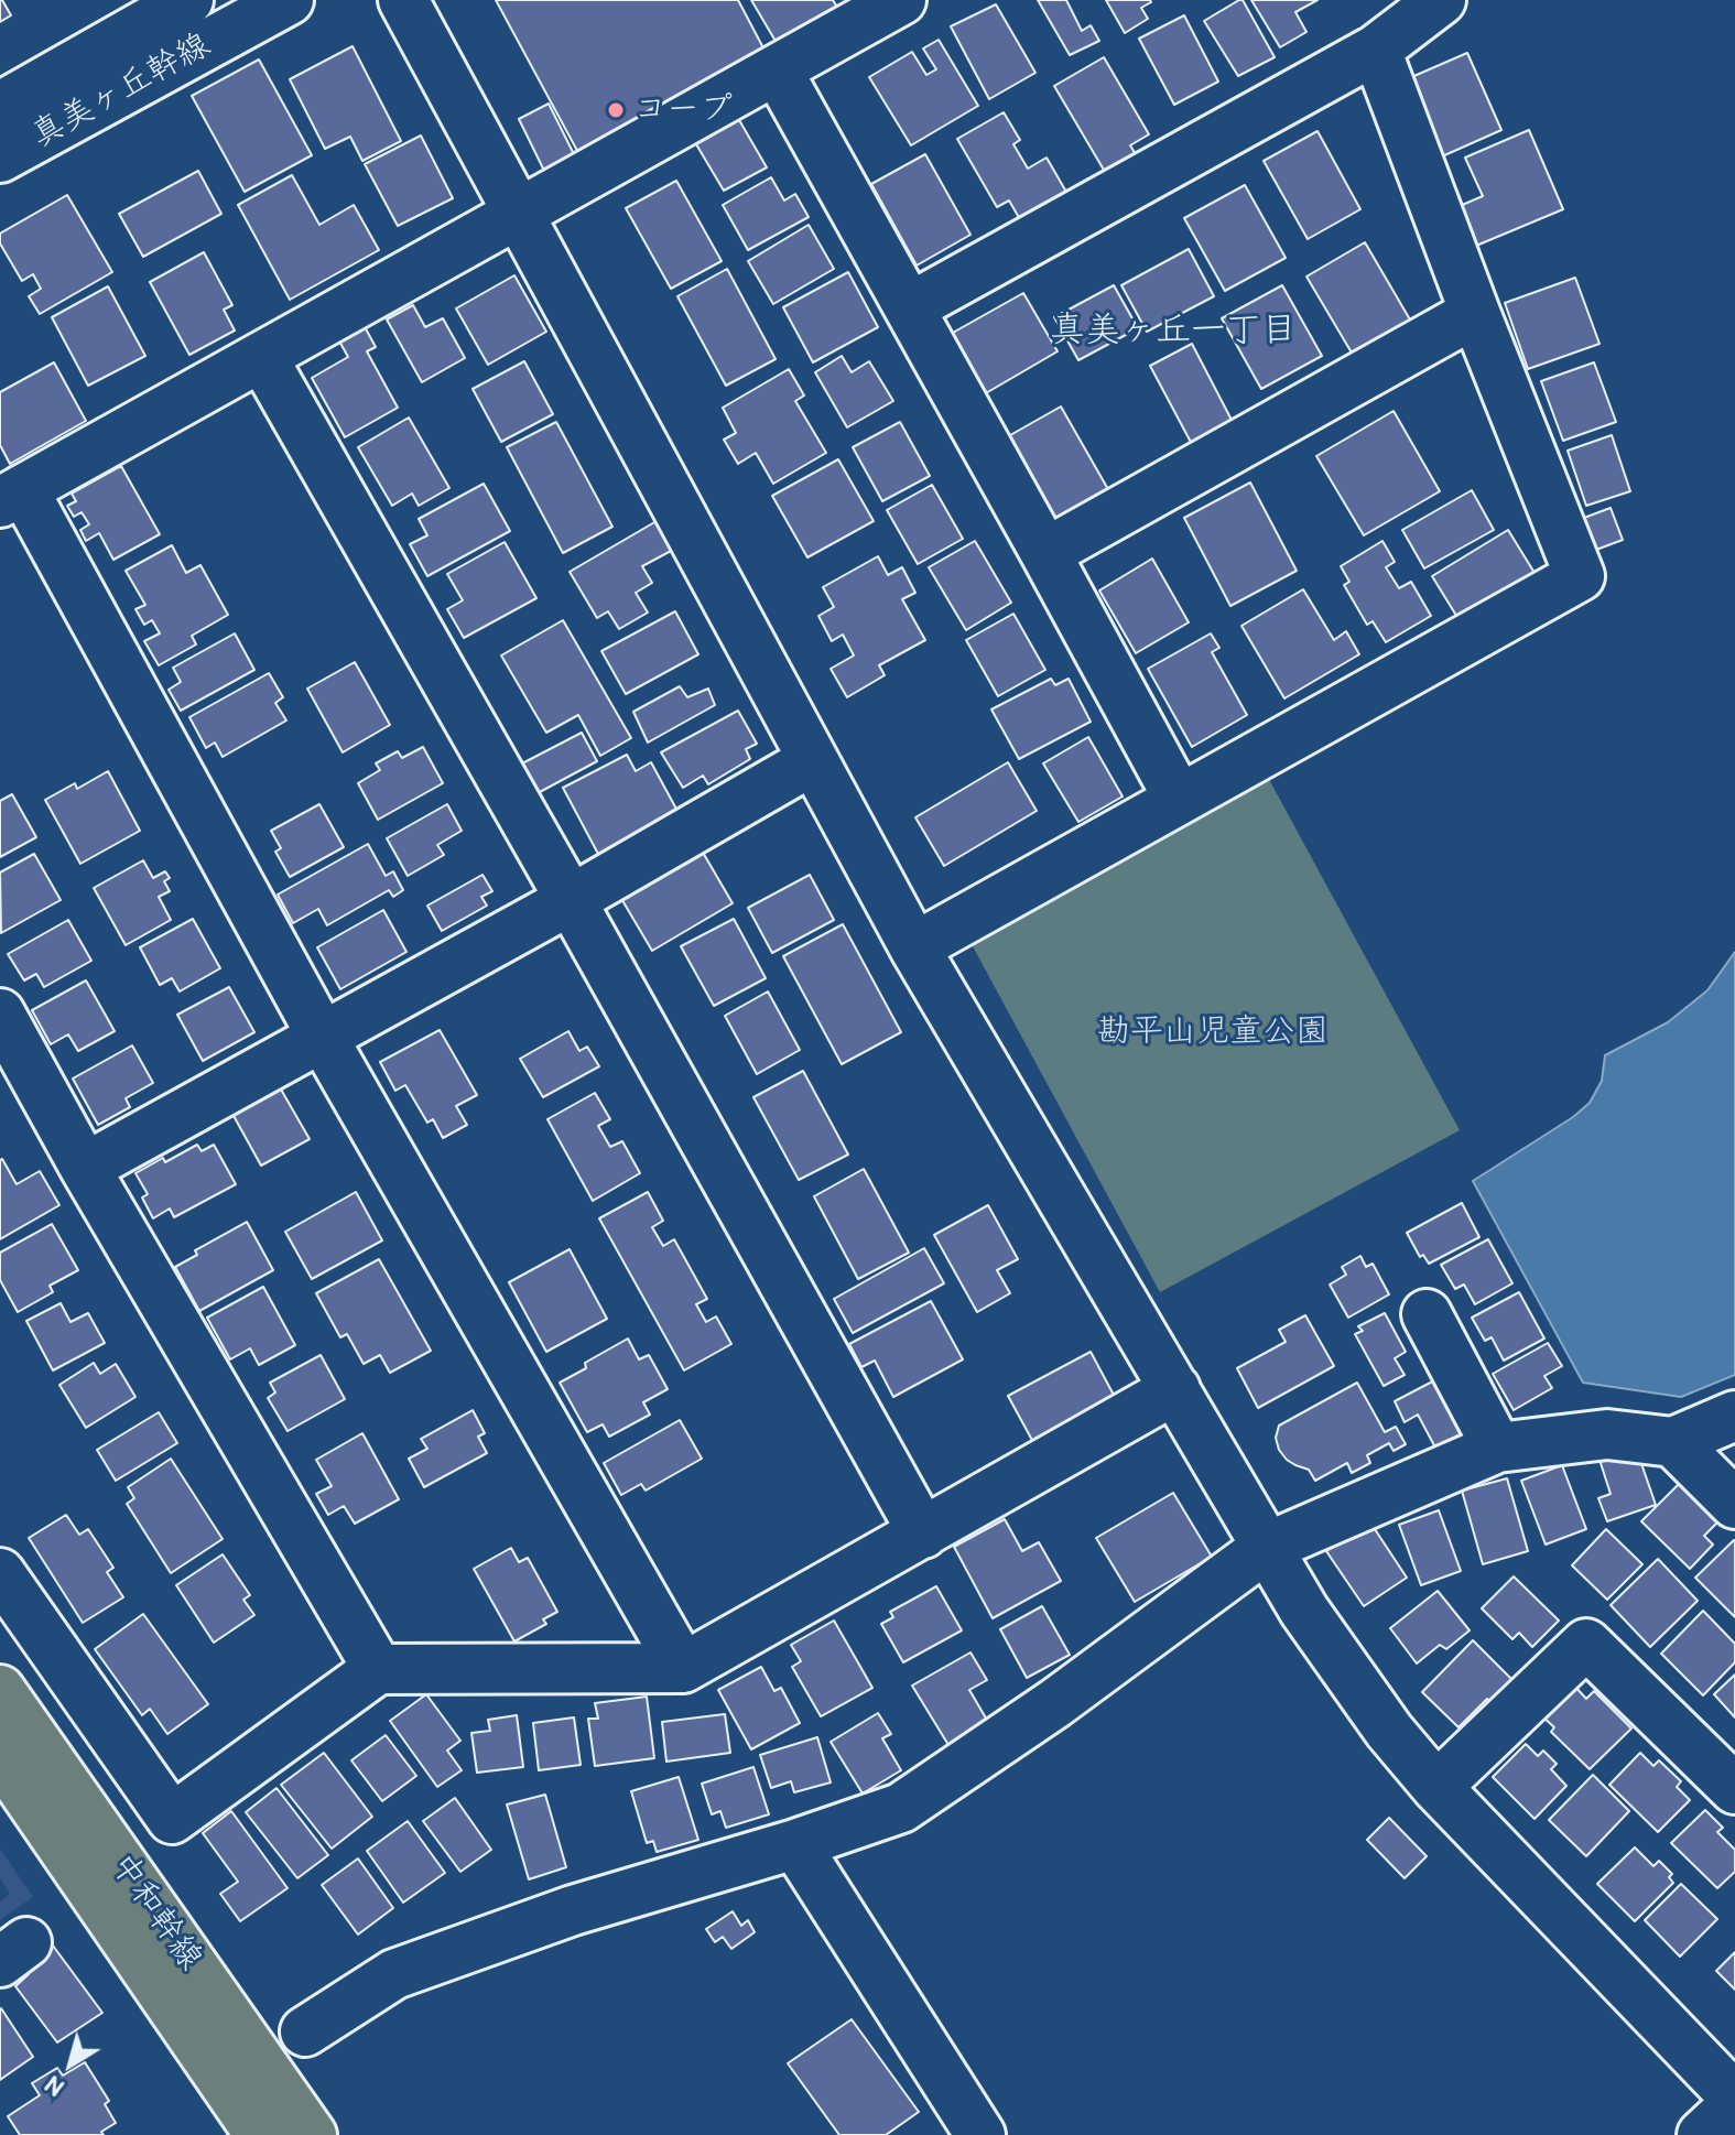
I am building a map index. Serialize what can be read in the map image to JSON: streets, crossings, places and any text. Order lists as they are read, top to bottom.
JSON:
{
  "streets": {
    "main road": ["中和幹線"],
    "street": ["真美ヶ丘幹線"]
  },
  "districts": ["真美ヶ丘一丁目"],
  "parks": ["勘平山児童公園"],
  "places": ["コープ"],
  "north": "bottom left"
}
